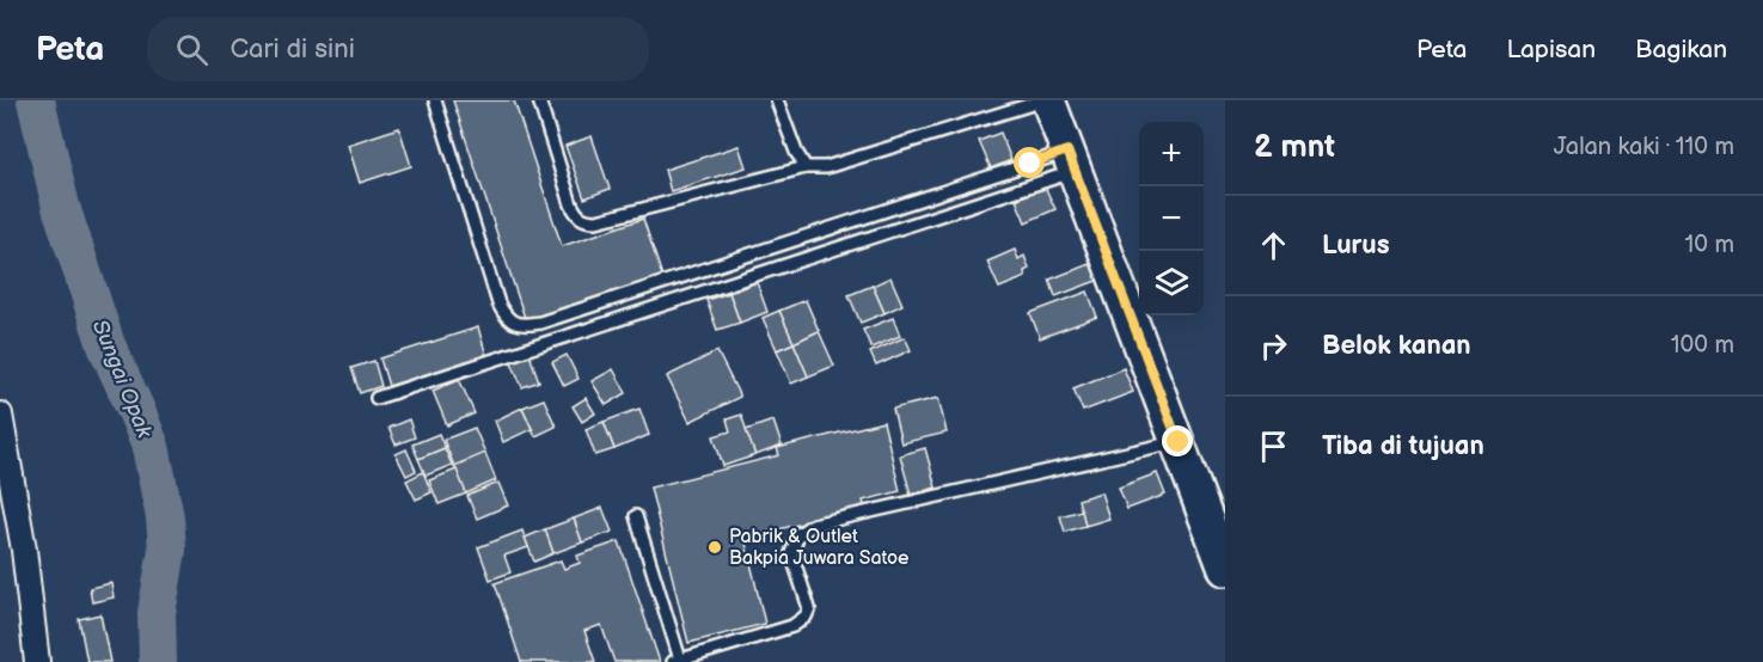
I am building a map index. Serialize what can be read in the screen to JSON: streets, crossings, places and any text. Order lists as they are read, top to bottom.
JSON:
{
  "water": ["Sungai Opak"],
  "places": ["Pabrik & Outlet Bakpia Juwara Satoe"],
  "page": {
    "header": "Peta",
    "search": "Cari di sini",
    "nav": ["Peta", "Lapisan", "Bagikan"],
    "heading": ["2 mnt", "Jalan kaki · 110 m"],
    "map_buttons": ["+", "−"],
    "list": [
      ["Lurus", "10 m"],
      ["Belok kanan", "100 m"],
      "Tiba di tujuan"
    ]
  }
}
